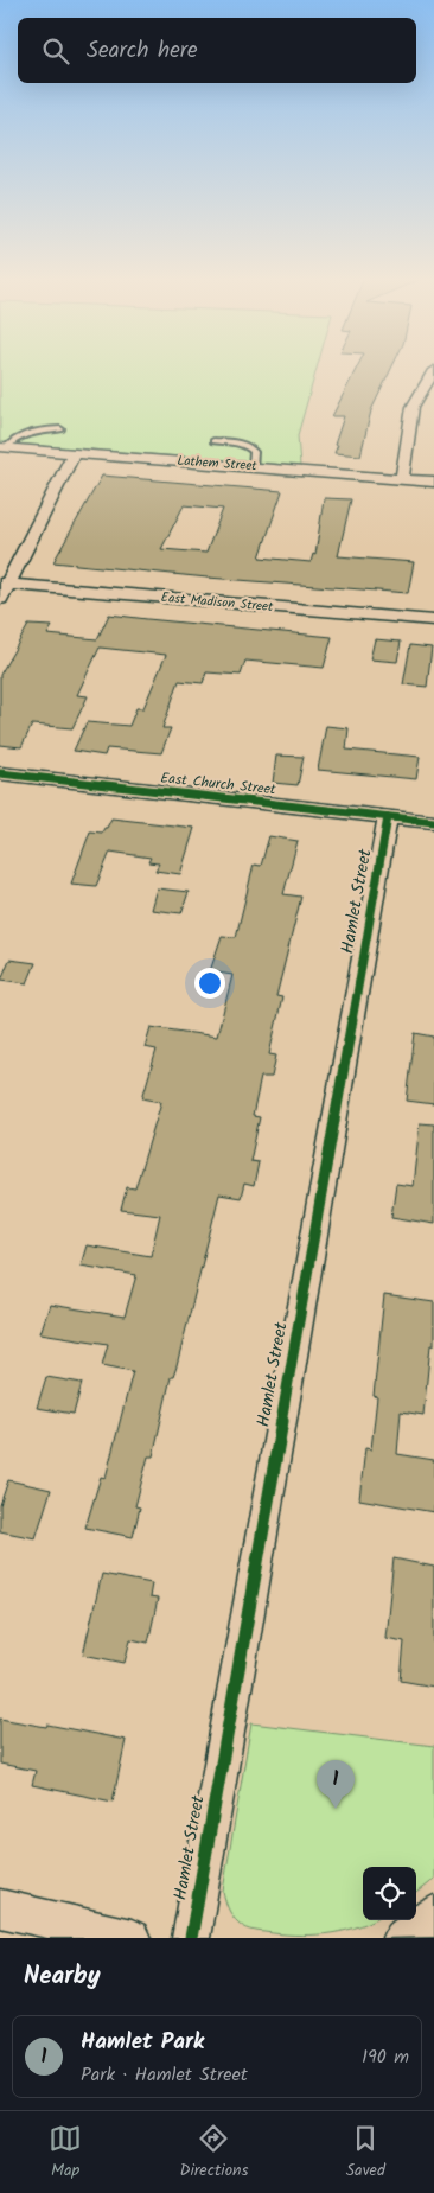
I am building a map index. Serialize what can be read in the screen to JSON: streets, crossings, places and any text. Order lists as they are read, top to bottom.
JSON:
{
  "streets": {
    "street": [
      "Lathem Street",
      "East Madison Street",
      "East Church Street",
      "Hamlet Street"
    ]
  },
  "crossings": [
    ["East Church Street", "Hamlet Street"]
  ],
  "page": {
    "search": "Search here",
    "pins": "1",
    "heading": "Nearby",
    "list": [
      {
        "mark": "1",
        "name": "Hamlet Park",
        "note": "Park · Hamlet Street",
        "value": "190 m"
      }
    ],
    "nav": ["Map", "Directions", "Saved"]
  }
}
